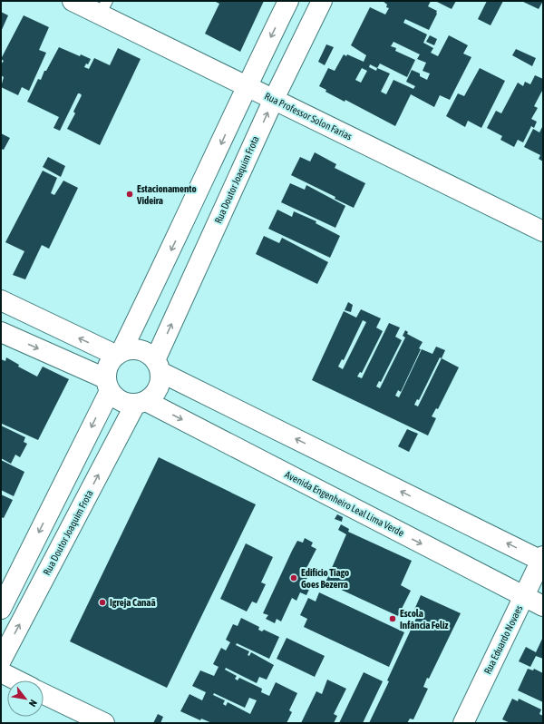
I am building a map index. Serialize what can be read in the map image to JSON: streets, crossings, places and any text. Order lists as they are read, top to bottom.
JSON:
{
  "streets": {
    "main road": [
      "Rua Professor Solon Farias",
      "Rua Doutor Joaquim Frota",
      "Avenida Engenheiro Leal Lima Verde",
      "Rua Eduardo Novaes"
    ]
  },
  "crossings": [
    ["Rua Professor Solon Farias", "Rua Doutor Joaquim Frota"],
    ["Rua Doutor Joaquim Frota", "Avenida Engenheiro Leal Lima Verde"],
    ["Avenida Engenheiro Leal Lima Verde", "Rua Eduardo Novaes"]
  ],
  "places": [
    "Estacionamento Videira",
    "Edifício Tiago Goes Bezerra",
    "Igreja Canaã",
    "Escola Infância Feliz"
  ],
  "north": "bottom right"
}
